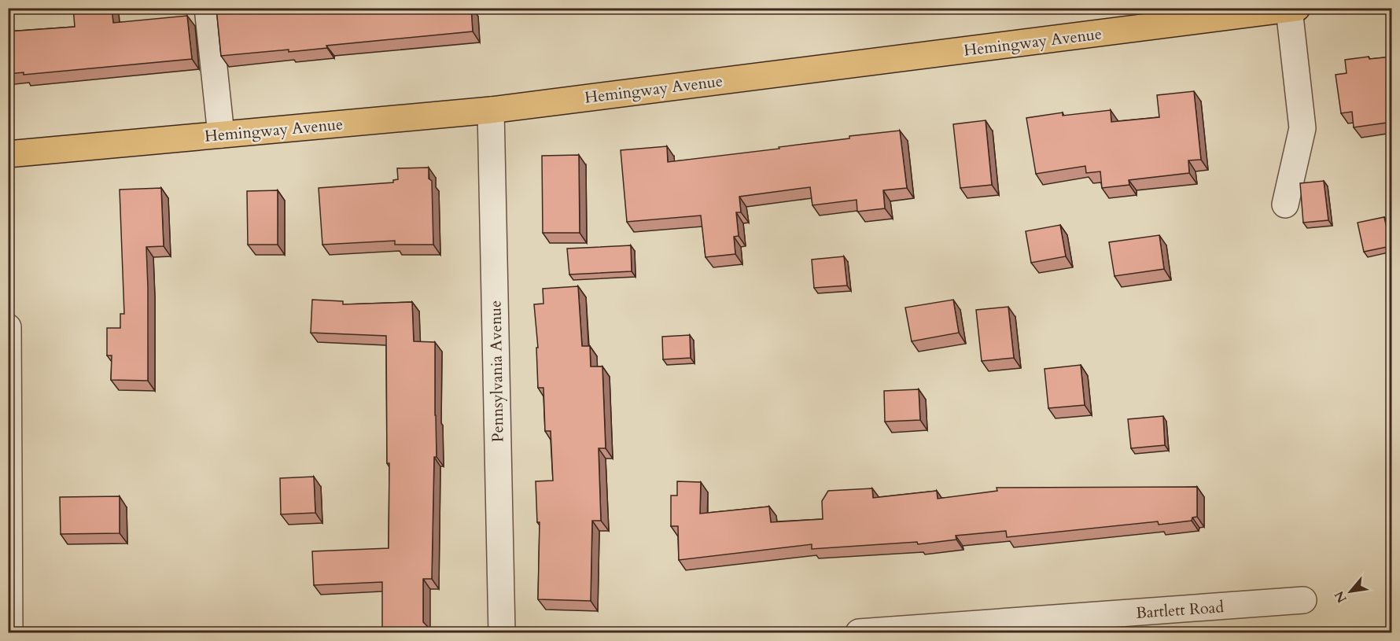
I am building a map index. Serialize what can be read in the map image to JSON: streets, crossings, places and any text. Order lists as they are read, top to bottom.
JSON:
{
  "streets": {
    "main road": ["Hemingway Avenue"],
    "street": ["Pennsylvania Avenue", "Bartlett Road"]
  },
  "crossings": [
    ["Hemingway Avenue", "Pennsylvania Avenue"]
  ],
  "north": "bottom left"
}
